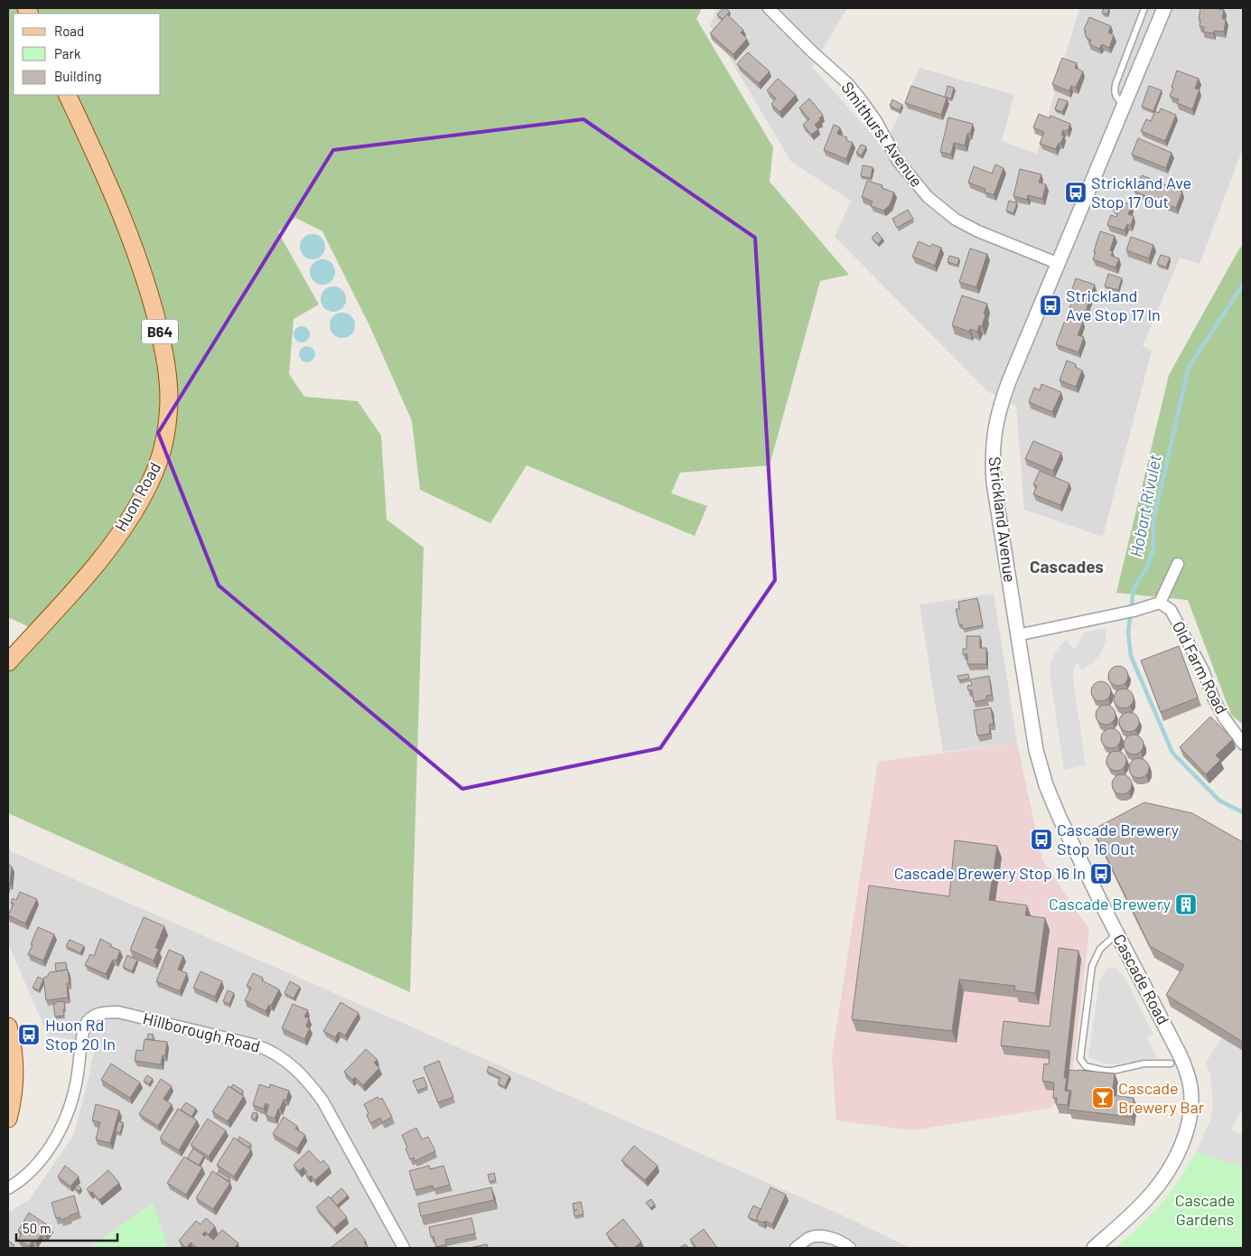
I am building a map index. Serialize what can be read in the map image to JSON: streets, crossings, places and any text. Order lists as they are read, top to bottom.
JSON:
{
  "streets": {
    "main road": ["B64", "Huon Road"],
    "street": [
      "Smithurst Avenue",
      "Strickland Avenue",
      "Old Farm Road",
      "Cascade Road",
      "Hillborough Road"
    ]
  },
  "crossings": [
    ["Smithurst Avenue", "Strickland Avenue"],
    ["Strickland Avenue", "Cascade Road"]
  ],
  "districts": ["Cascades"],
  "water": ["Hobart Rivulet"],
  "parks": ["Cascade Gardens"],
  "places": {
    "bus stop": [
      "Strickland Ave Stop 17 Out",
      "Strickland Ave Stop 17 In",
      "Cascade Brewery Stop 16 Out",
      "Cascade Brewery Stop 16 In",
      "Huon Rd Stop 20 In"
    ],
    "building": ["Cascade Brewery"],
    "bar": ["Cascade Brewery Bar"]
  },
  "legend": ["Road", "Park", "Building"],
  "scale_bar": "50 m"
}
